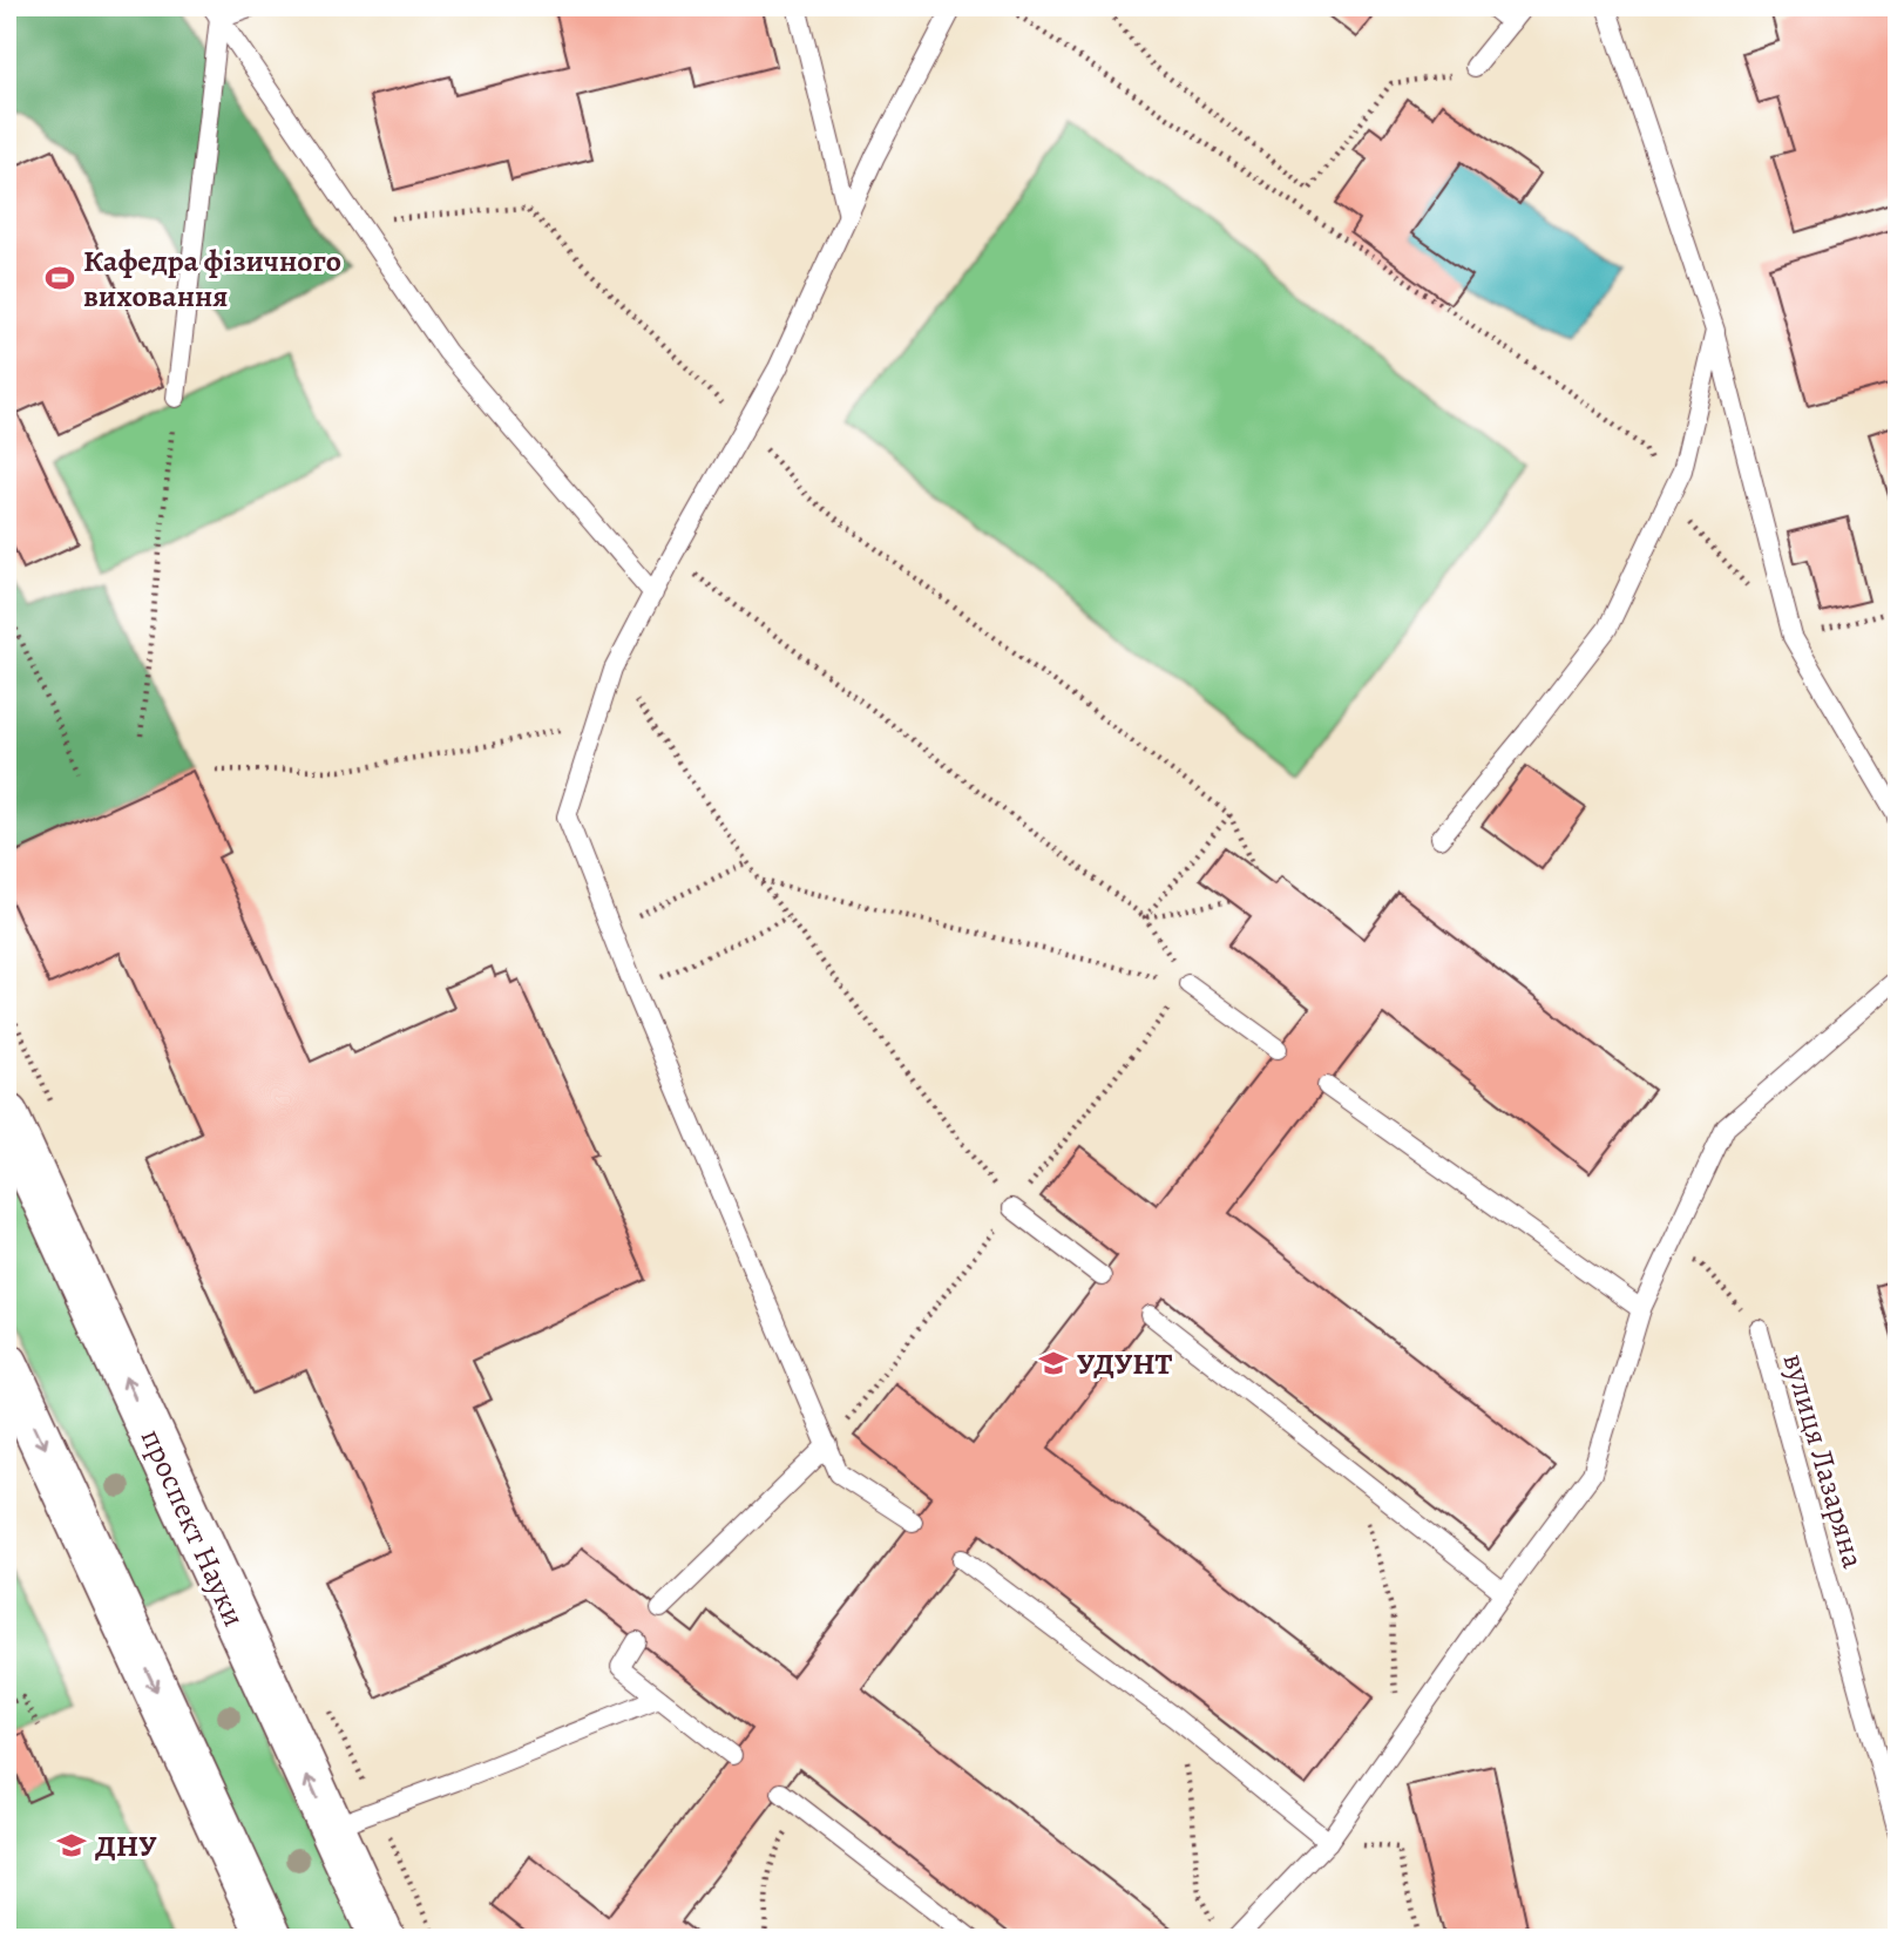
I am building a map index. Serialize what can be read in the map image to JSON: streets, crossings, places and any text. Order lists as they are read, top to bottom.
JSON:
{
  "streets": {
    "main road": ["проспект Науки"],
    "lane": ["вулиця Лазаряна"]
  },
  "places": {
    "sports": ["Кафедра фізичного виховання"],
    "school or university": ["УДУНТ", "ДНУ"]
  }
}
